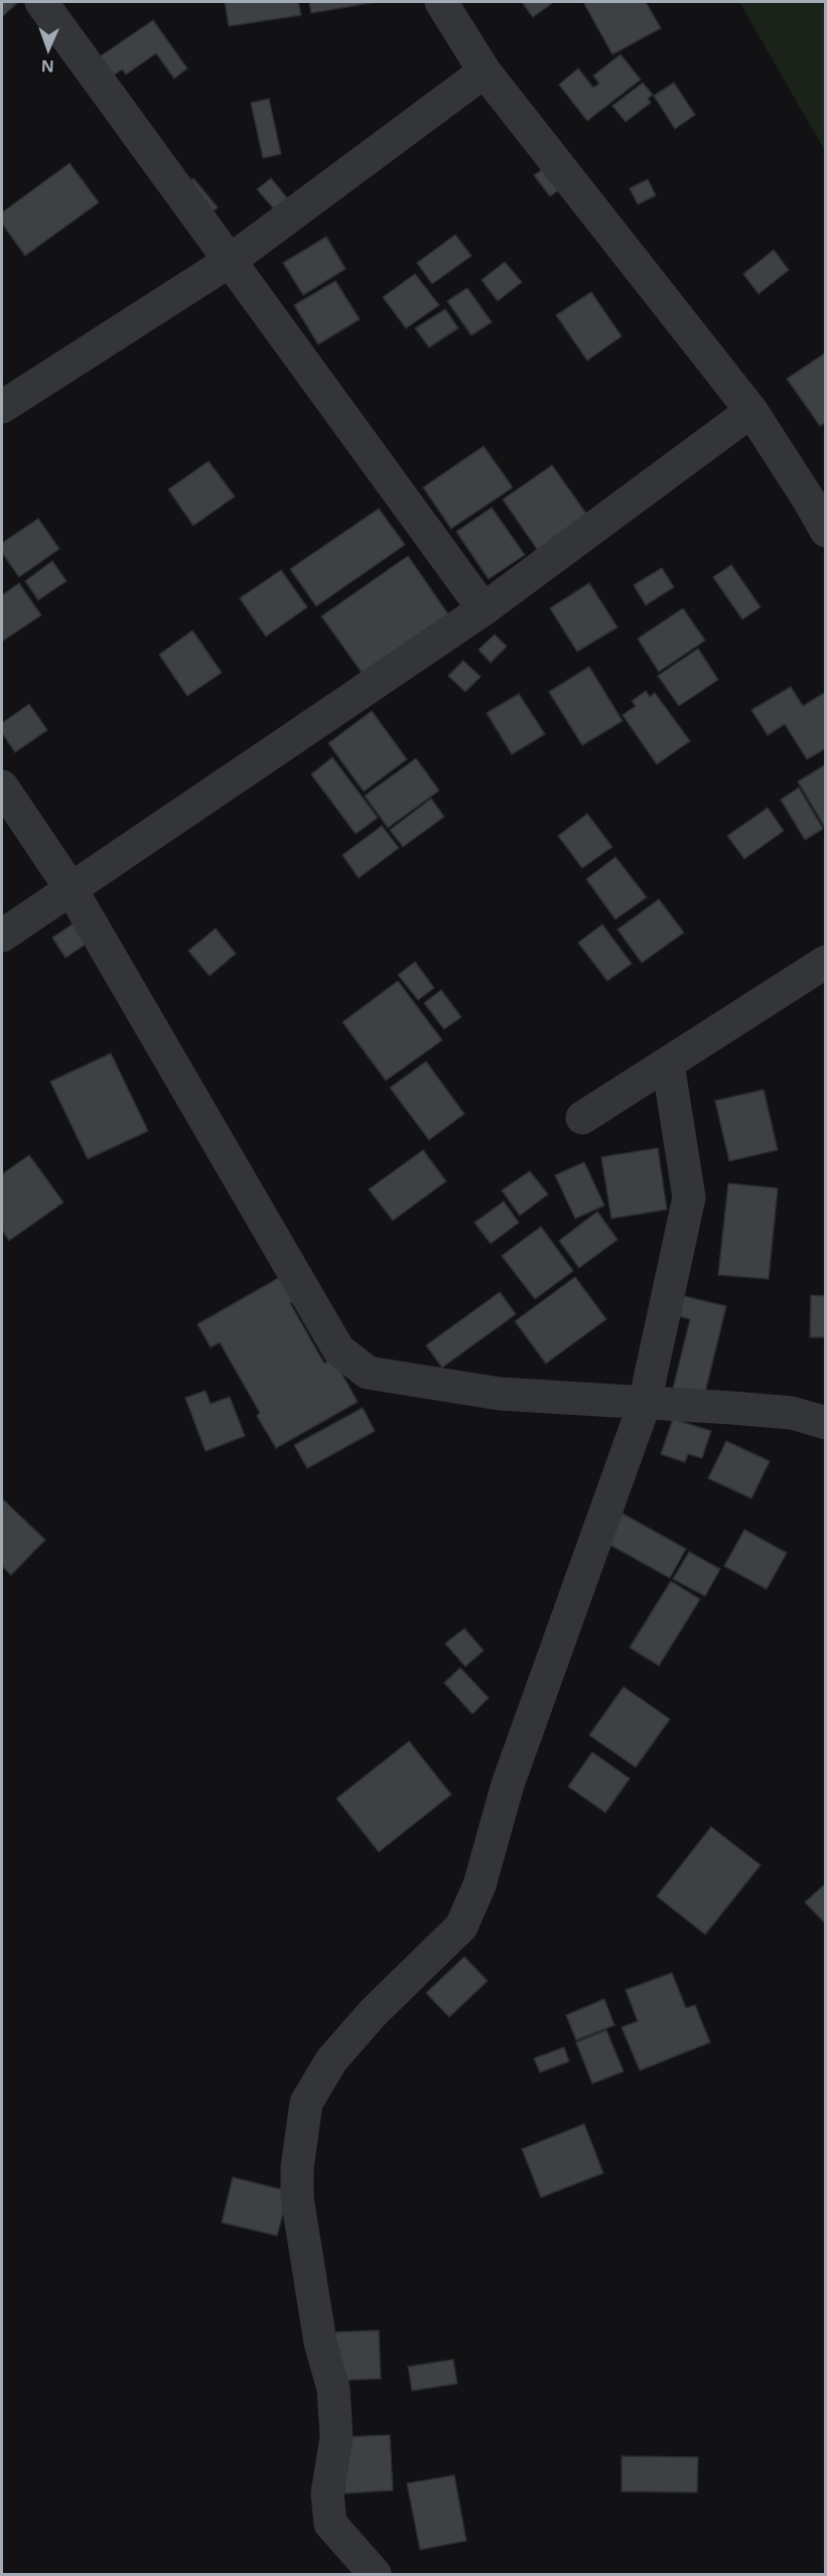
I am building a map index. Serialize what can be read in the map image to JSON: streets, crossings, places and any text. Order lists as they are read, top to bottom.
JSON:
{
  "north": "bottom"
}
